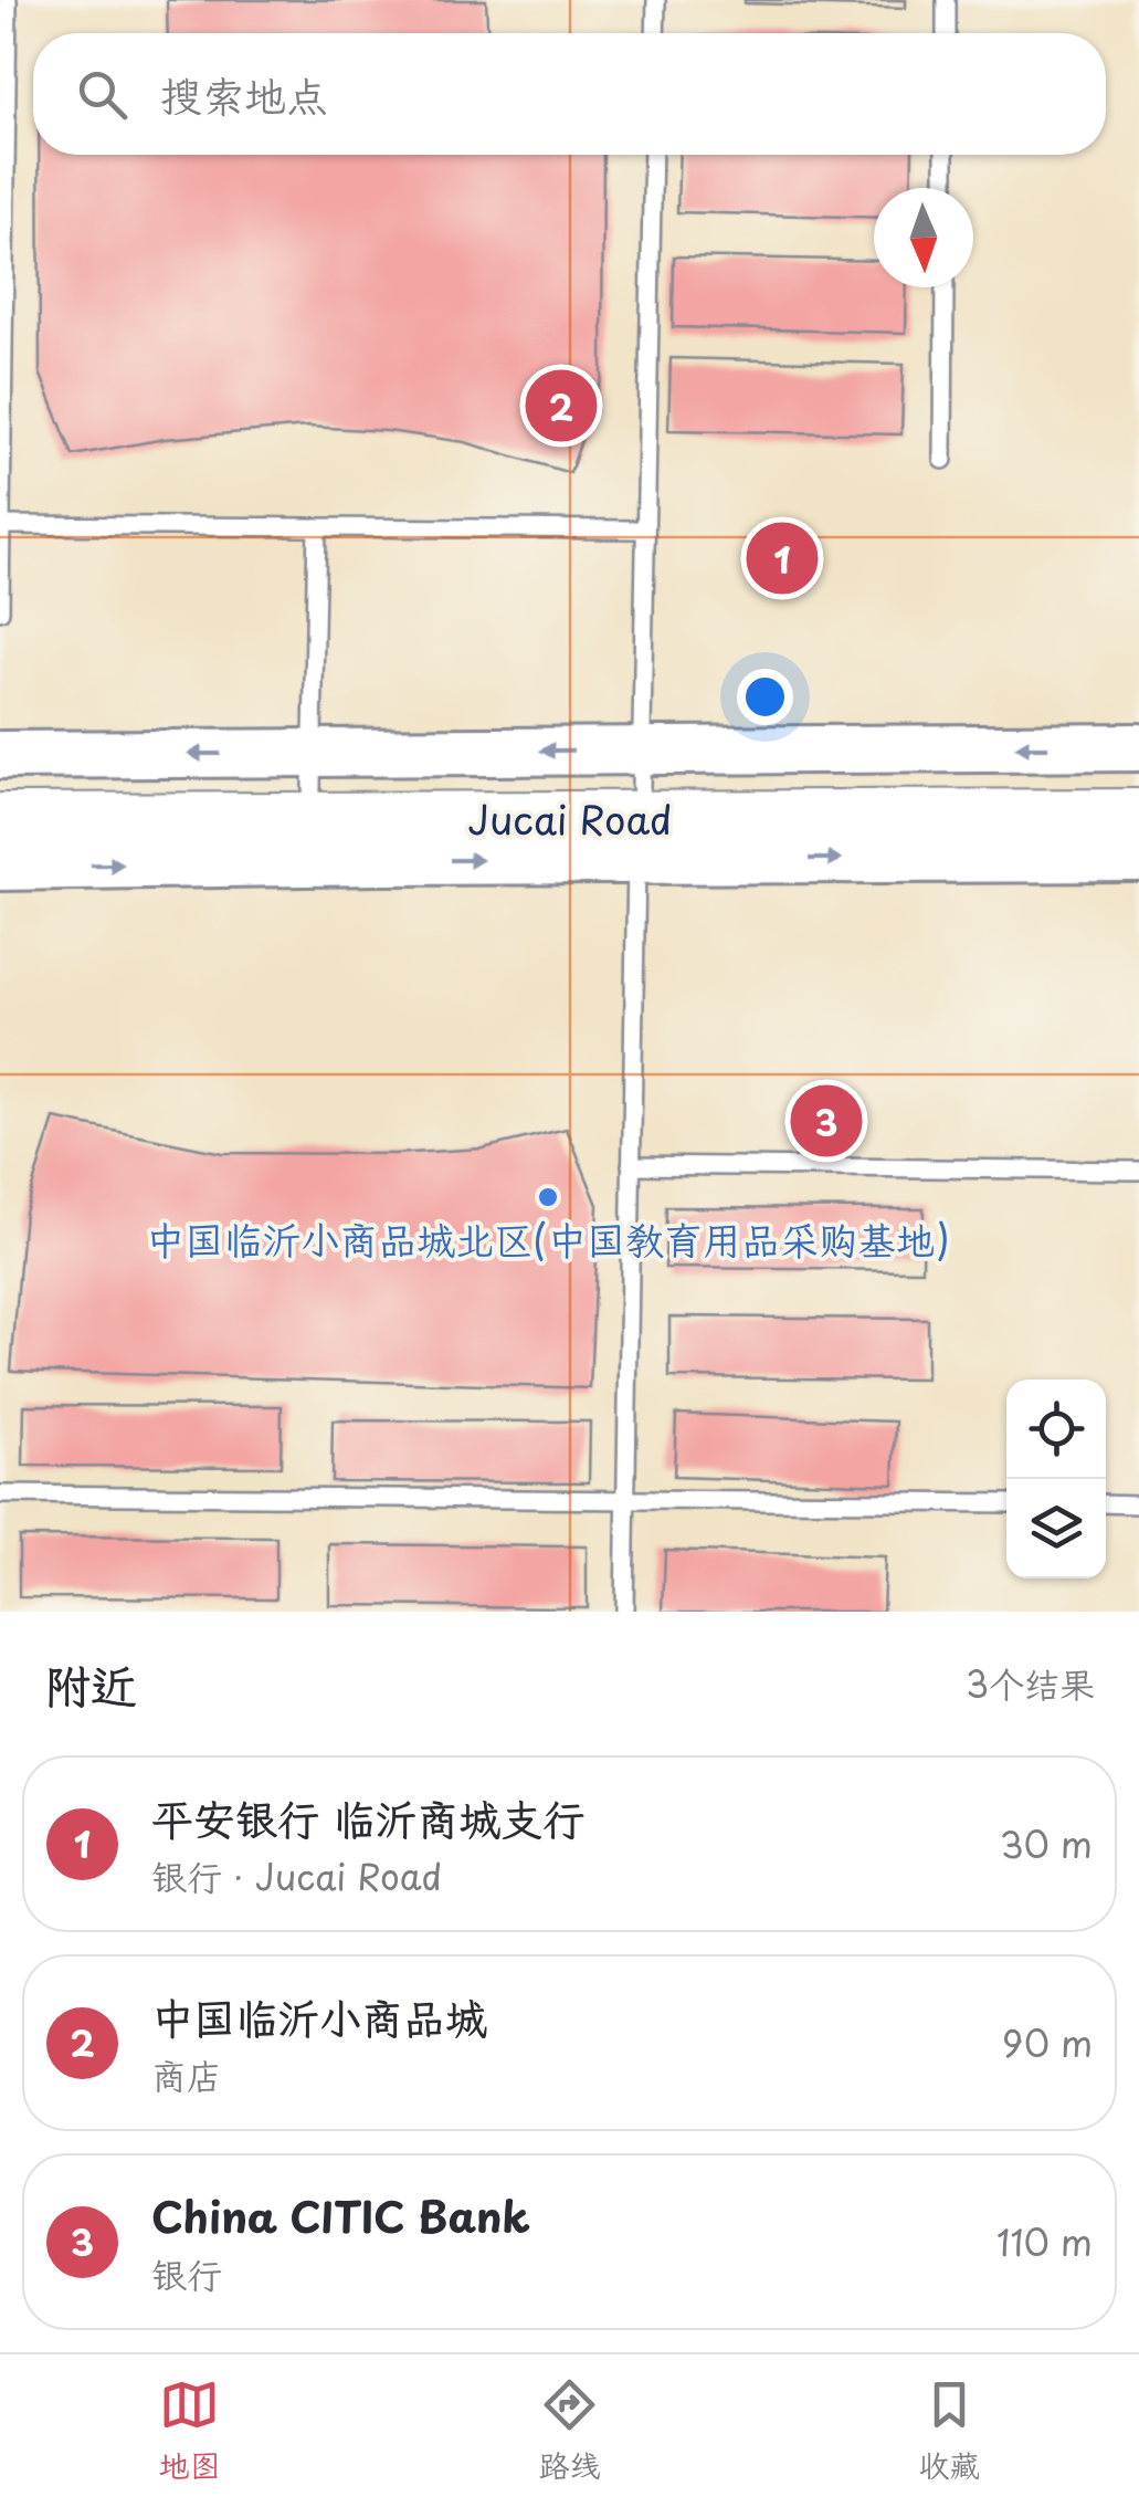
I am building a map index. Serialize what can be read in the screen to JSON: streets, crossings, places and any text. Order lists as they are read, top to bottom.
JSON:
{
  "streets": {
    "main road": ["Jucai Road"]
  },
  "places": ["中国临沂小商品城北区(中国教育用品采购基地)"],
  "north": "bottom",
  "page": {
    "search": "搜索地点",
    "pins": ["2", "1", "3"],
    "heading": ["附近", "3个结果"],
    "list": [
      {
        "mark": "1",
        "name": "平安银行 临沂商城支行",
        "note": "银行 · Jucai Road",
        "value": "30 m"
      },
      {
        "mark": "2",
        "name": "中国临沂小商品城",
        "note": "商店",
        "value": "90 m"
      },
      {
        "mark": "3",
        "name": "China CITIC Bank",
        "note": "银行",
        "value": "110 m"
      }
    ],
    "nav": ["地图", "路线", "收藏"]
  }
}
